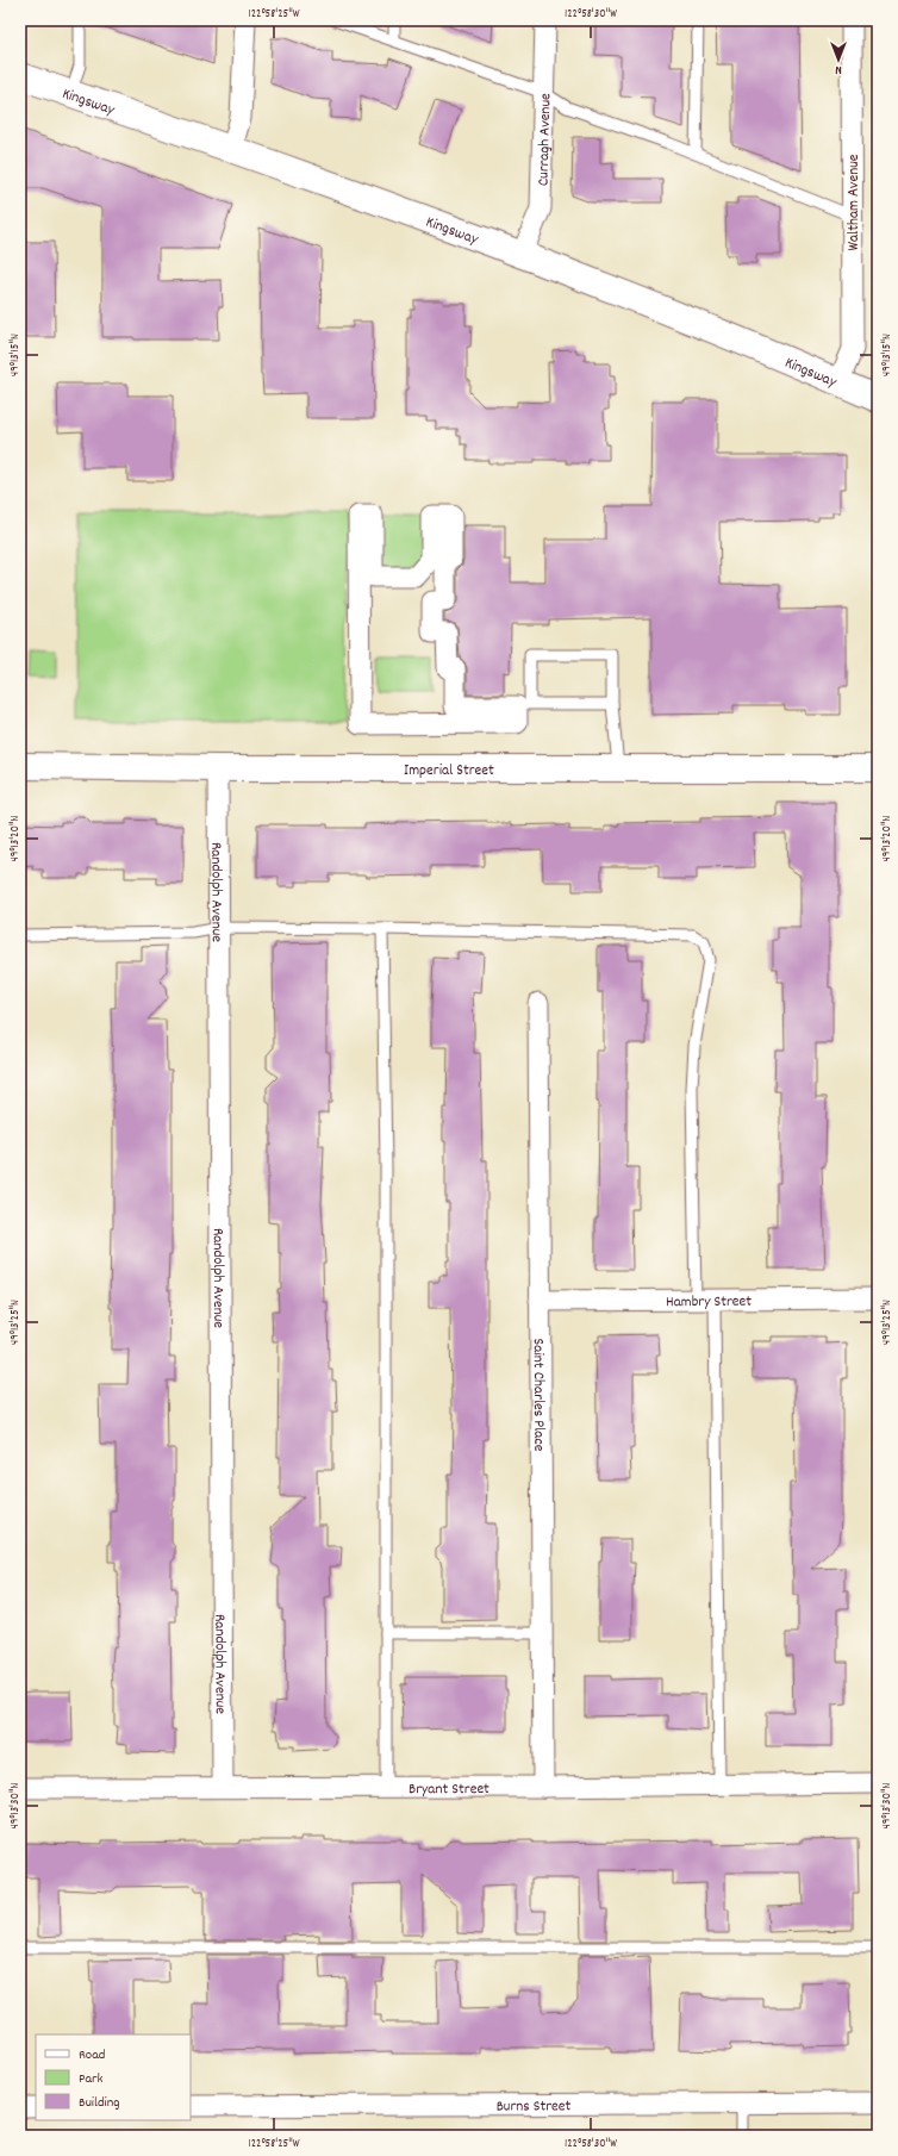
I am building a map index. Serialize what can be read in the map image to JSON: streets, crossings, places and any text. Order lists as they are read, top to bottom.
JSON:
{
  "streets": {
    "main road": ["Kingsway", "Imperial Street"],
    "street": [
      "Curragh Avenue",
      "Waltham Avenue",
      "Randolph Avenue",
      "Hambry Street",
      "Saint Charles Place",
      "Bryant Street",
      "Burns Street"
    ]
  },
  "crossings": [
    ["Kingsway", "Curragh Avenue"],
    ["Kingsway", "Waltham Avenue"],
    ["Imperial Street", "Randolph Avenue"],
    ["Randolph Avenue", "Bryant Street"],
    ["Hambry Street", "Saint Charles Place"],
    ["Saint Charles Place", "Bryant Street"]
  ],
  "legend": ["Road", "Park", "Building"],
  "north": "bottom",
  "coordinates": [
    "122°58'25\"W",
    "122°58'30\"W",
    "49°13'15\"N",
    "49°13'20\"N",
    "49°13'25\"N",
    "49°13'30\"N"
  ]
}
